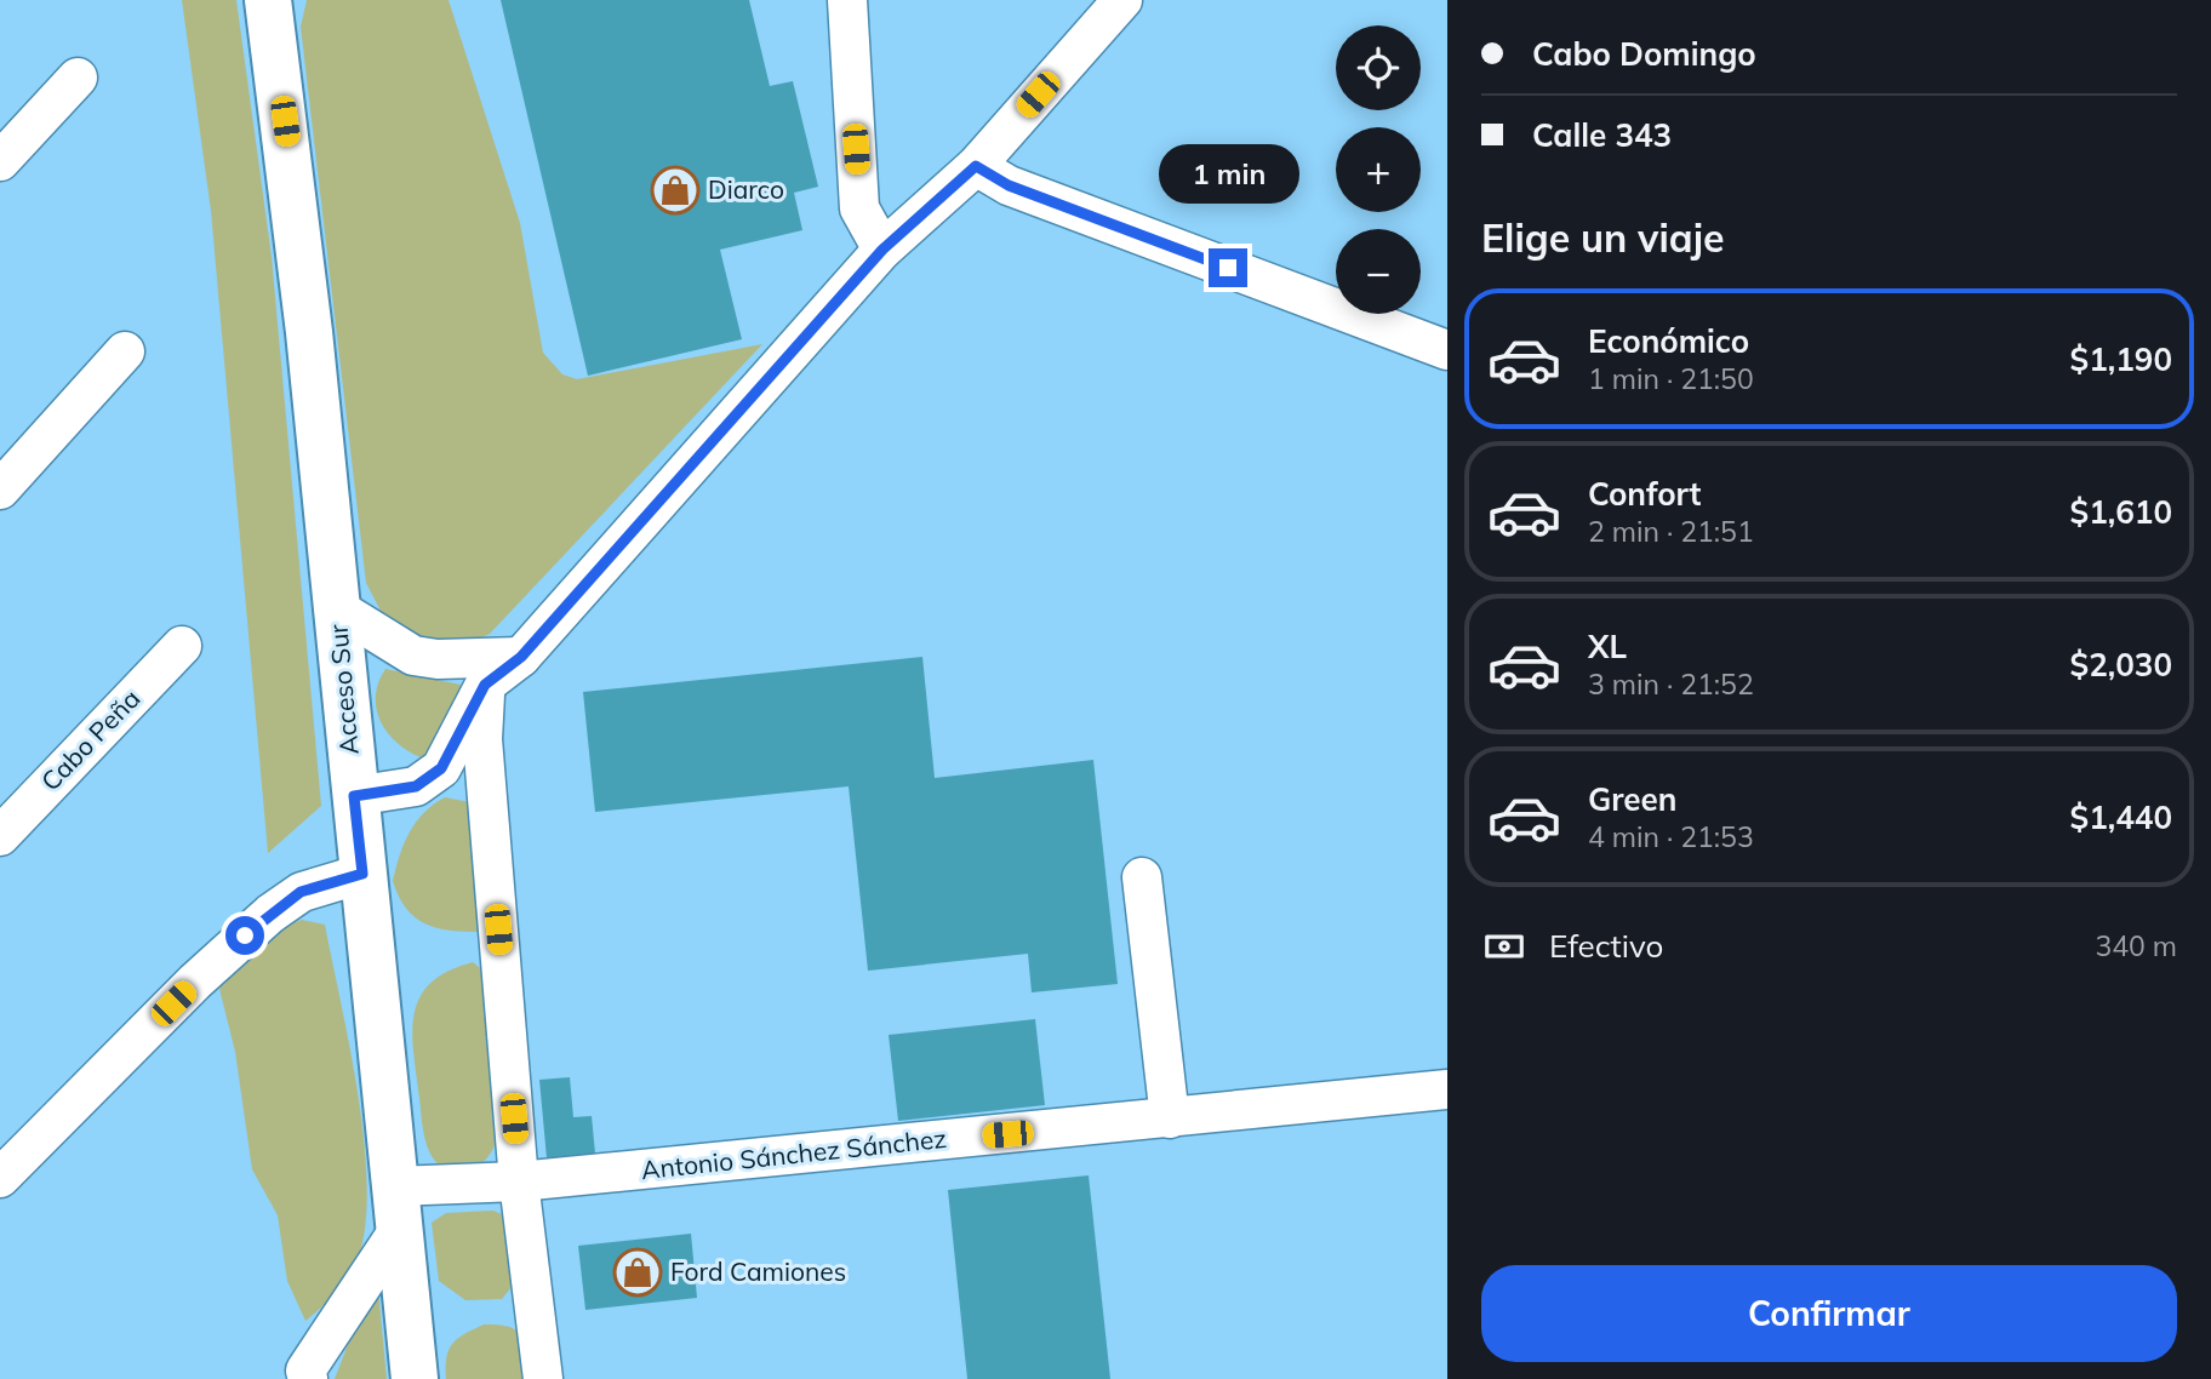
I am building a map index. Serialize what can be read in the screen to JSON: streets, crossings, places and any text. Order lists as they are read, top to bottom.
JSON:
{
  "streets": {
    "main road": ["Acceso Sur"],
    "street": ["Cabo Peña", "Antonio Sánchez Sánchez"]
  },
  "crossings": [
    ["Acceso Sur", "Antonio Sánchez Sánchez"]
  ],
  "places": {
    "shop": ["Diarco", "Ford Camiones"]
  },
  "page": {
    "banner": ["Cabo Domingo", "Calle 343"],
    "map_buttons": ["+", "−"],
    "bubble": "1 min",
    "heading": "Elige un viaje",
    "list": [
      {
        "name": "Económico",
        "note": "1 min · 21:50",
        "value": "$1,190"
      },
      {
        "name": "Confort",
        "note": "2 min · 21:51",
        "value": "$1,610"
      },
      {
        "name": "XL",
        "note": "3 min · 21:52",
        "value": "$2,030"
      },
      {
        "name": "Green",
        "note": "4 min · 21:53",
        "value": "$1,440"
      }
    ],
    "pay": ["Efectivo", "340 m"],
    "buttons": "Confirmar"
  }
}
